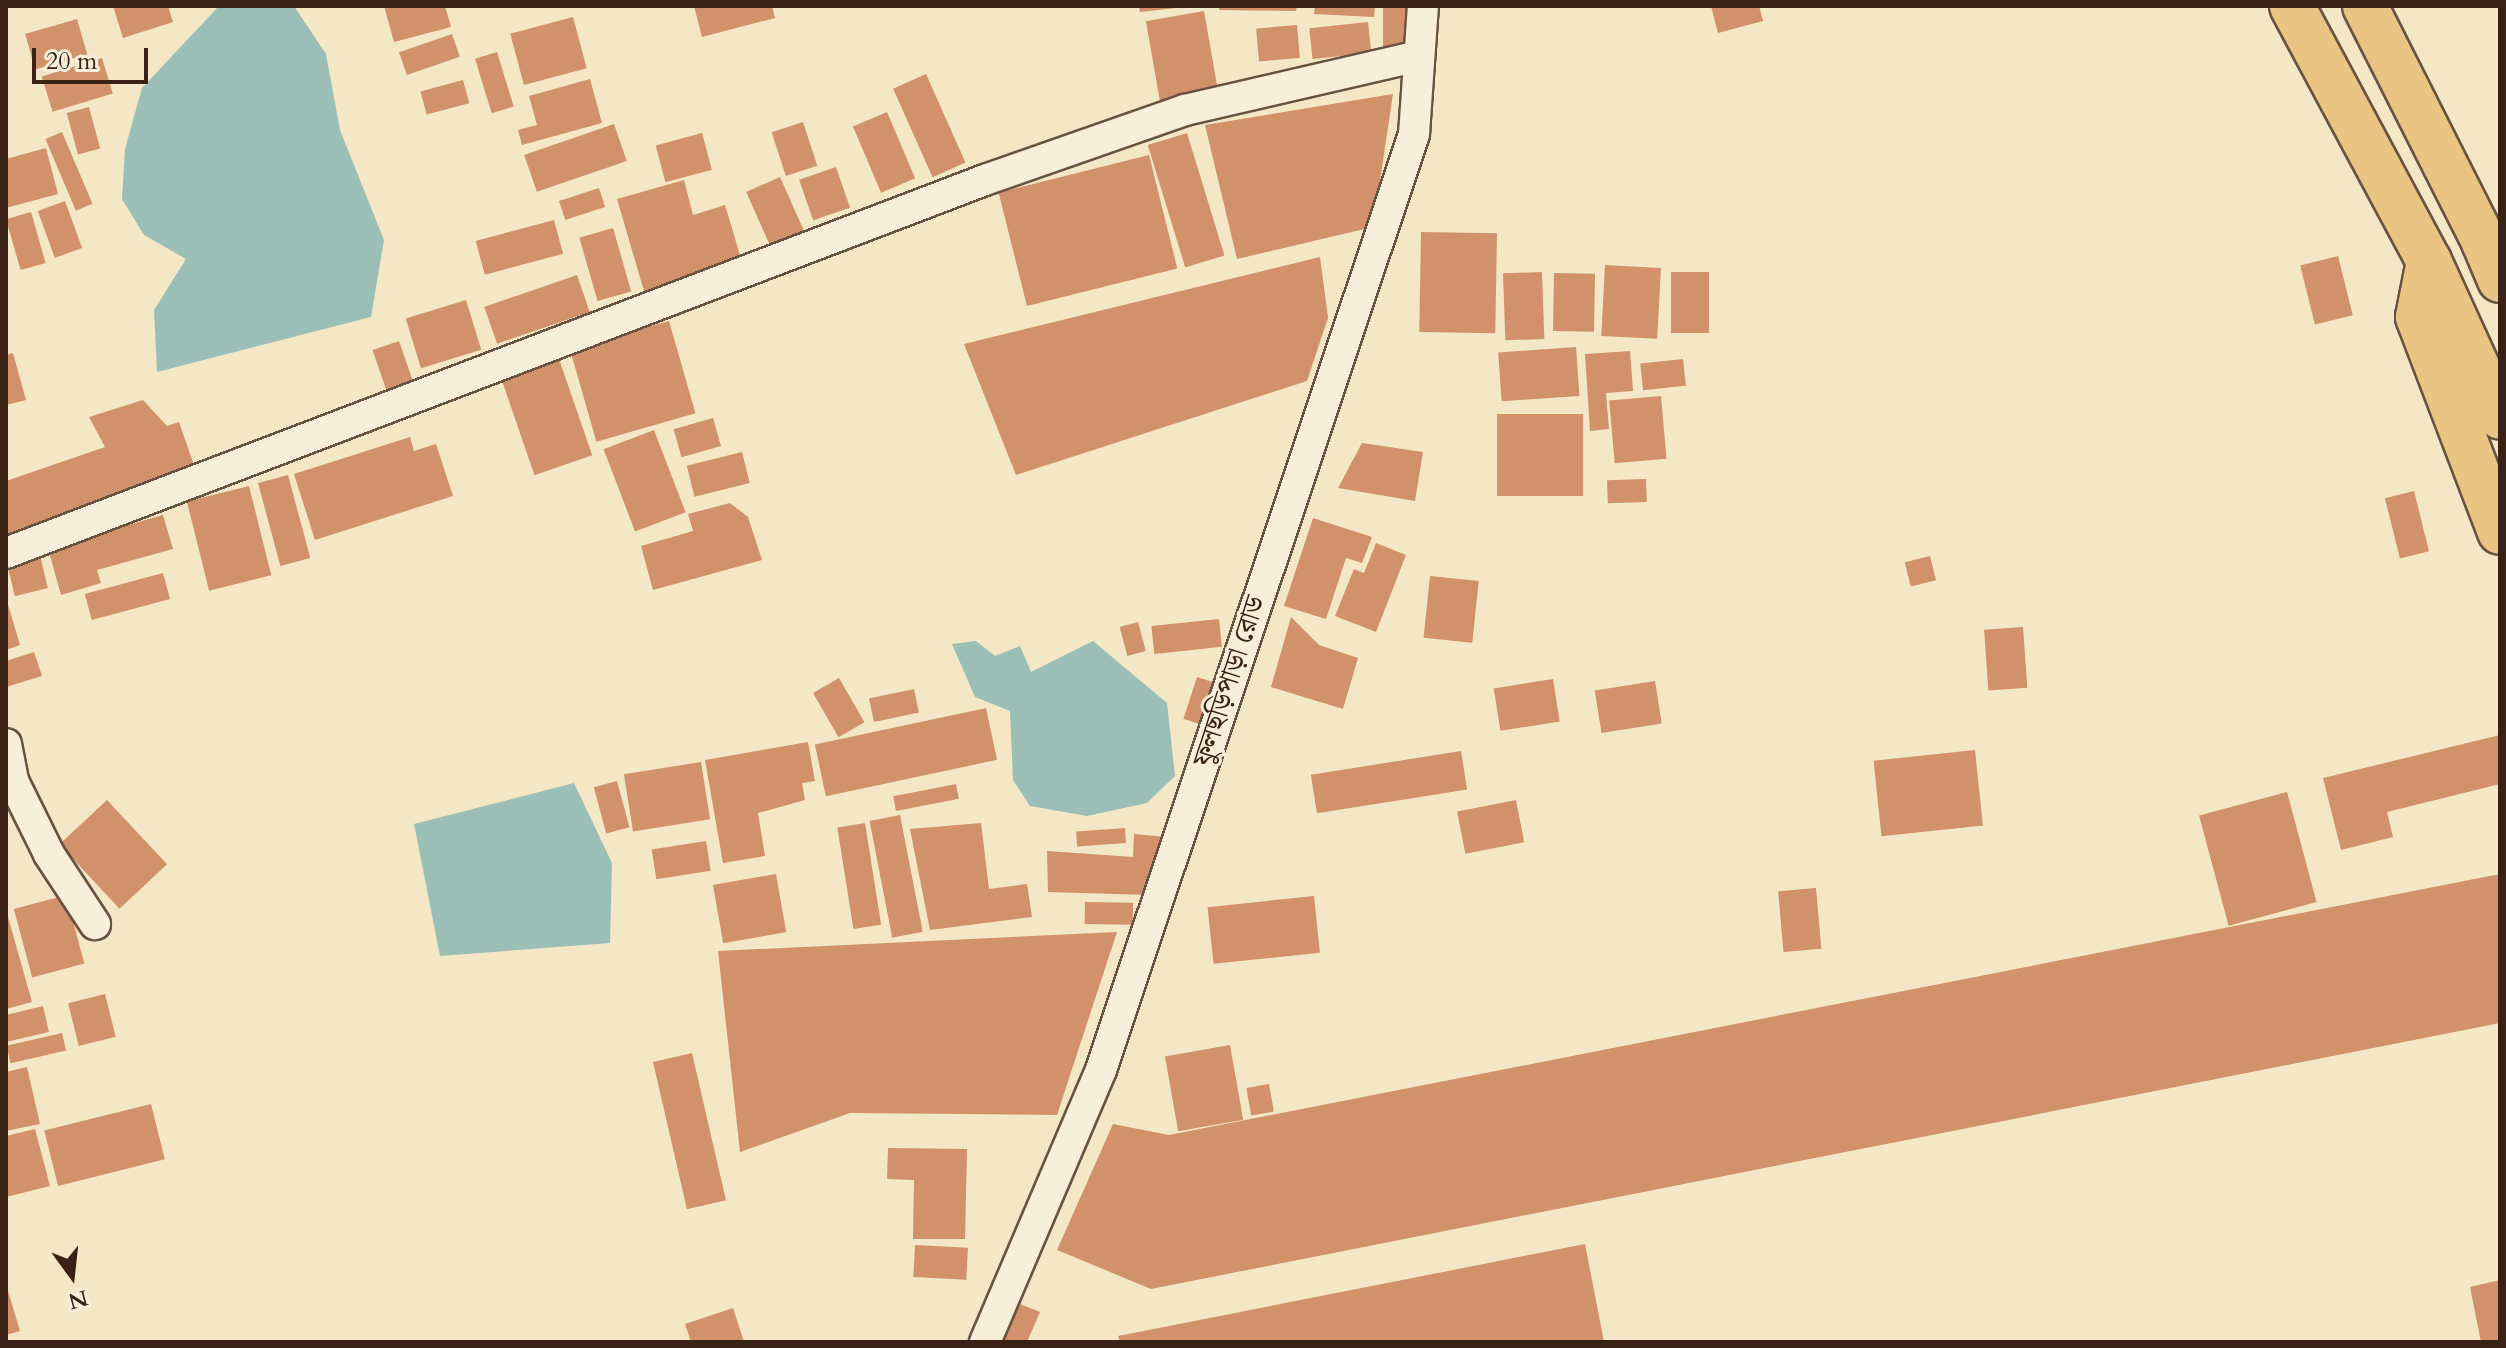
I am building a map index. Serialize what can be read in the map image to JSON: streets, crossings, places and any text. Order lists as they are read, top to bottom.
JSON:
{
  "streets": {
    "street": ["ফুলছড়িপাড়া রোড"]
  },
  "scale_bar": "20 m",
  "north": "bottom"
}
